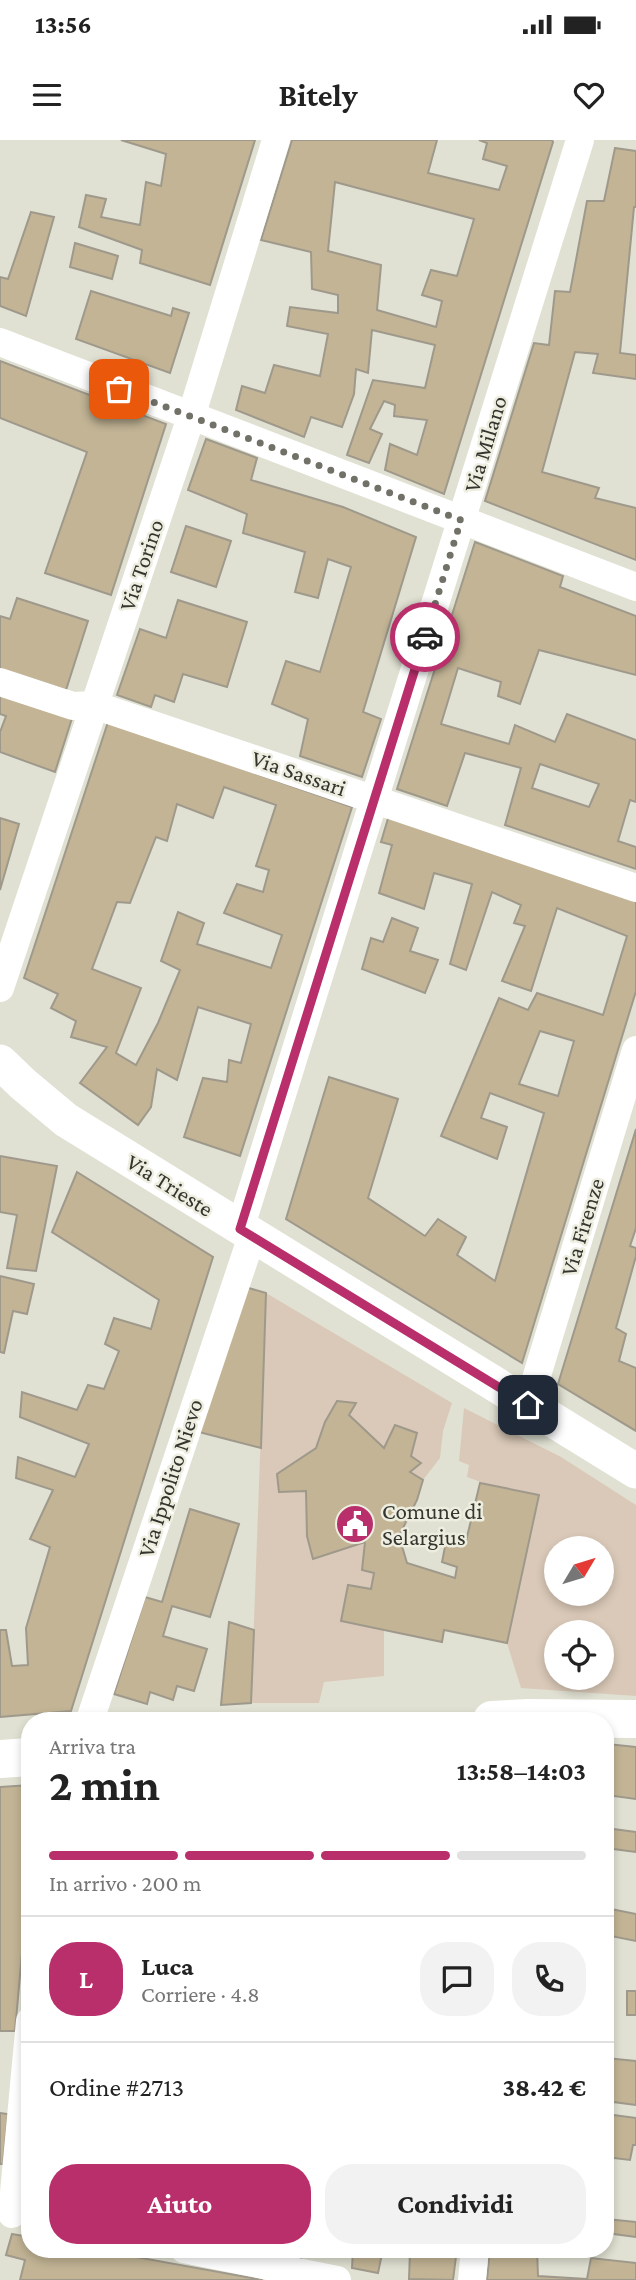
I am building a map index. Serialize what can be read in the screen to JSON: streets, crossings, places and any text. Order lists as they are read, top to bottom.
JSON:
{
  "streets": {
    "street": [
      "Via Milano",
      "Via Torino",
      "Via Sassari",
      "Via Trieste",
      "Via Firenze",
      "Via Ippolito Nievo"
    ]
  },
  "crossings": [
    ["Via Milano", "Via Sassari"],
    ["Via Milano", "Via Trieste"],
    ["Via Milano", "Via Ippolito Nievo"],
    ["Via Torino", "Via Sassari"],
    ["Via Trieste", "Via Firenze"],
    ["Via Trieste", "Via Ippolito Nievo"]
  ],
  "places": {
    "public building": ["Comune di Selargius"]
  },
  "north": "top right",
  "page": {
    "status": "13:56",
    "header": "Bitely",
    "heading": ["2 min", "Arriva tra", "13:58–14:03"],
    "panel": [
      "Luca",
      "Corriere · 4.8",
      "Ordine #2713",
      "38.42 €"
    ],
    "bar": "In arrivo · 200 m",
    "round": "L",
    "buttons": ["Aiuto", "Condividi"]
  }
}
